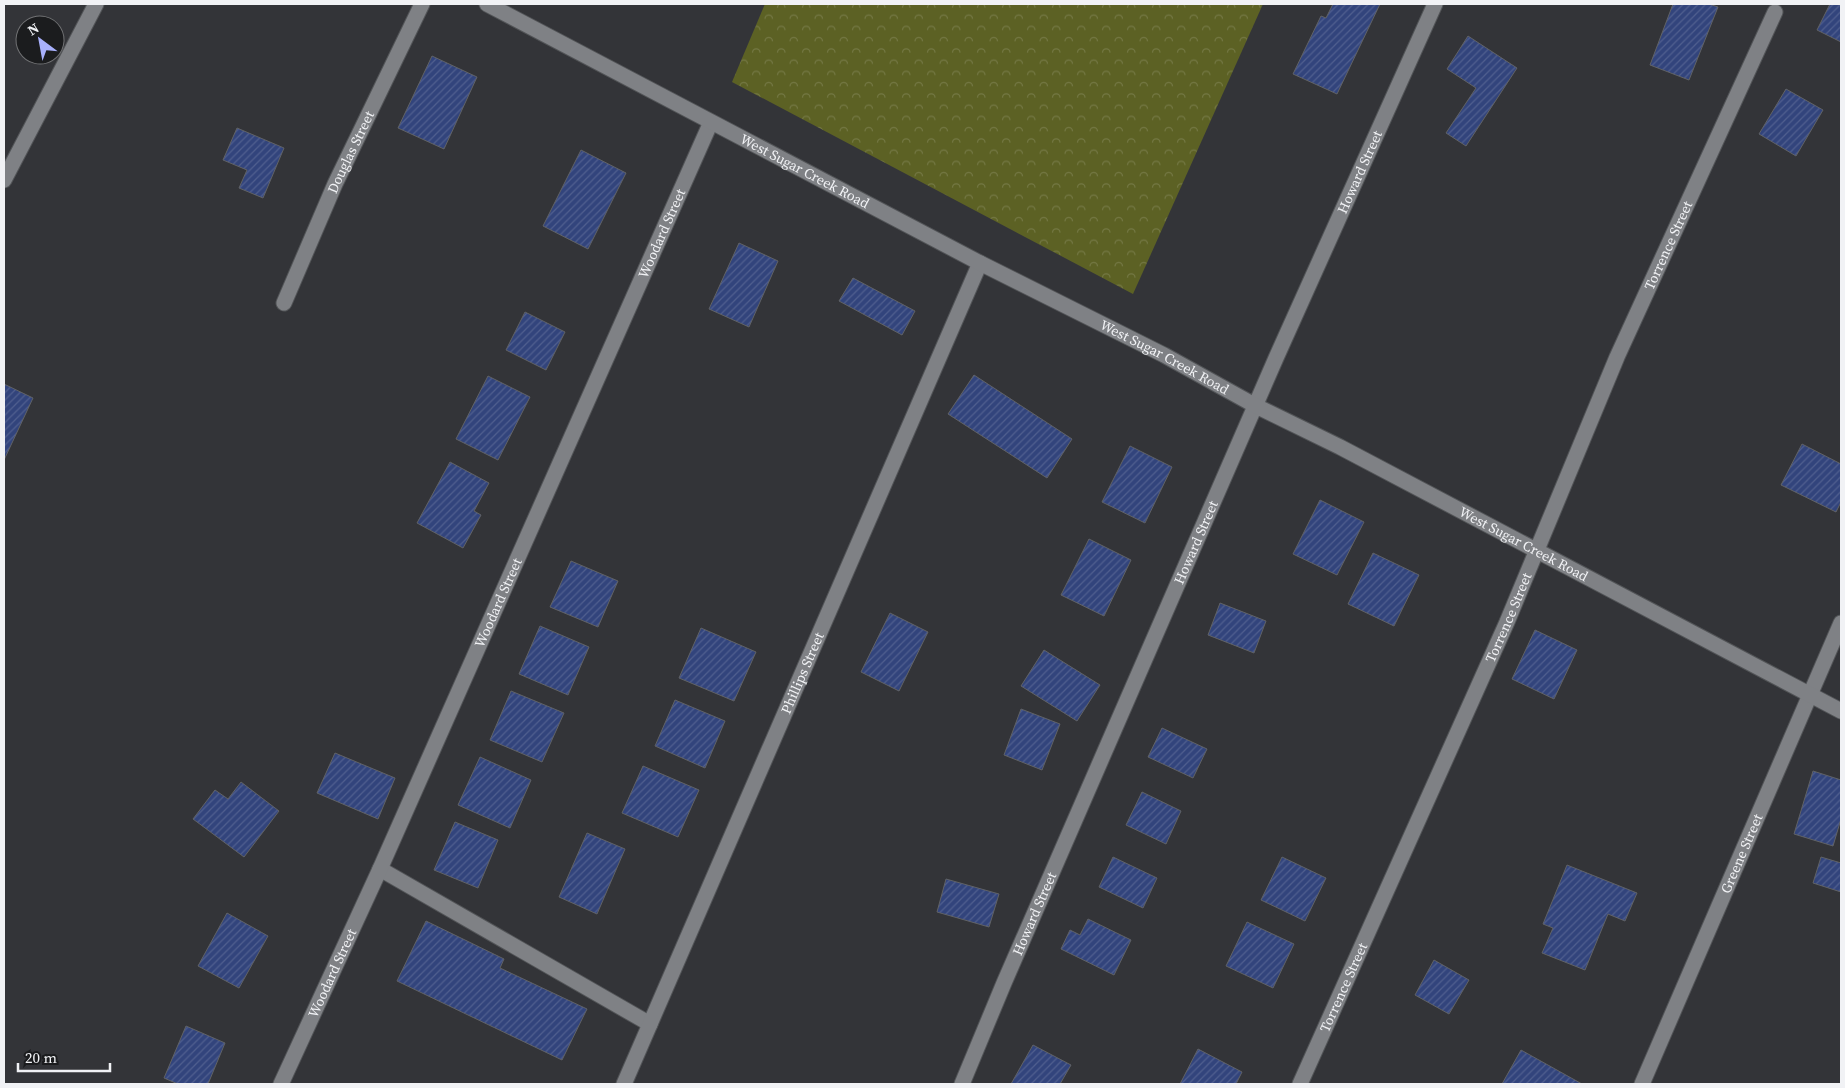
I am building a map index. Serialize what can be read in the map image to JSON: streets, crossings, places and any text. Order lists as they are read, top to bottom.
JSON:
{
  "streets": {
    "street": [
      "Douglas Street",
      "West Sugar Creek Road",
      "Howard Street",
      "Woodard Street",
      "Torrence Street",
      "Phillips Street",
      "Greene Street"
    ]
  },
  "crossings": [
    ["West Sugar Creek Road", "Howard Street"],
    ["West Sugar Creek Road", "Woodard Street"],
    ["West Sugar Creek Road", "Torrence Street"],
    ["West Sugar Creek Road", "Phillips Street"],
    ["West Sugar Creek Road", "Greene Street"]
  ],
  "scale_bar": "20 m",
  "north": "top left"
}
